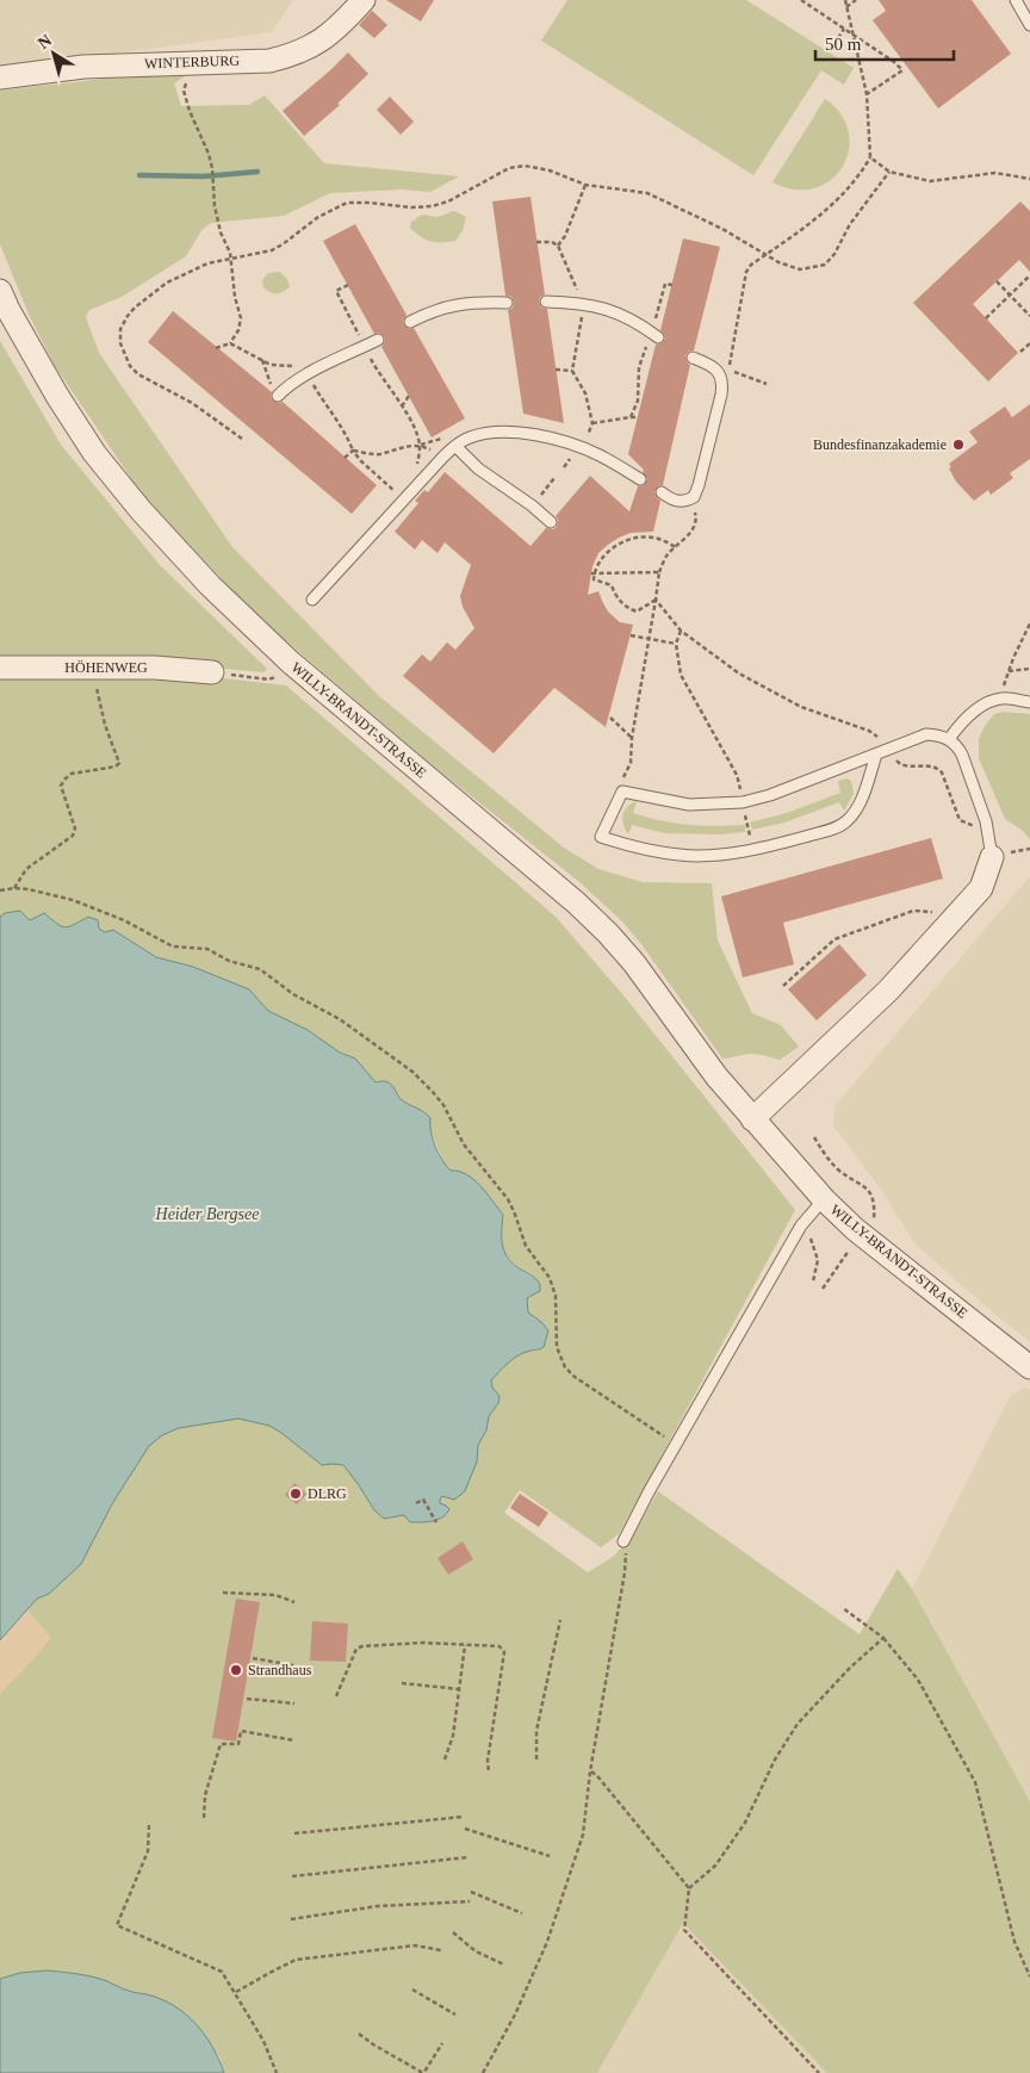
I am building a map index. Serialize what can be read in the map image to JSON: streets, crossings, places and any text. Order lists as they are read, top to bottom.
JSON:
{
  "streets": {
    "street": ["WINTERBURG", "HÖHENWEG", "WILLY-BRANDT-STRASSE"]
  },
  "water": ["Heider Bergsee"],
  "places": ["Bundesfinanzakademie", "DLRG", "Strandhaus"],
  "scale_bar": "50 m",
  "north": "top left"
}
